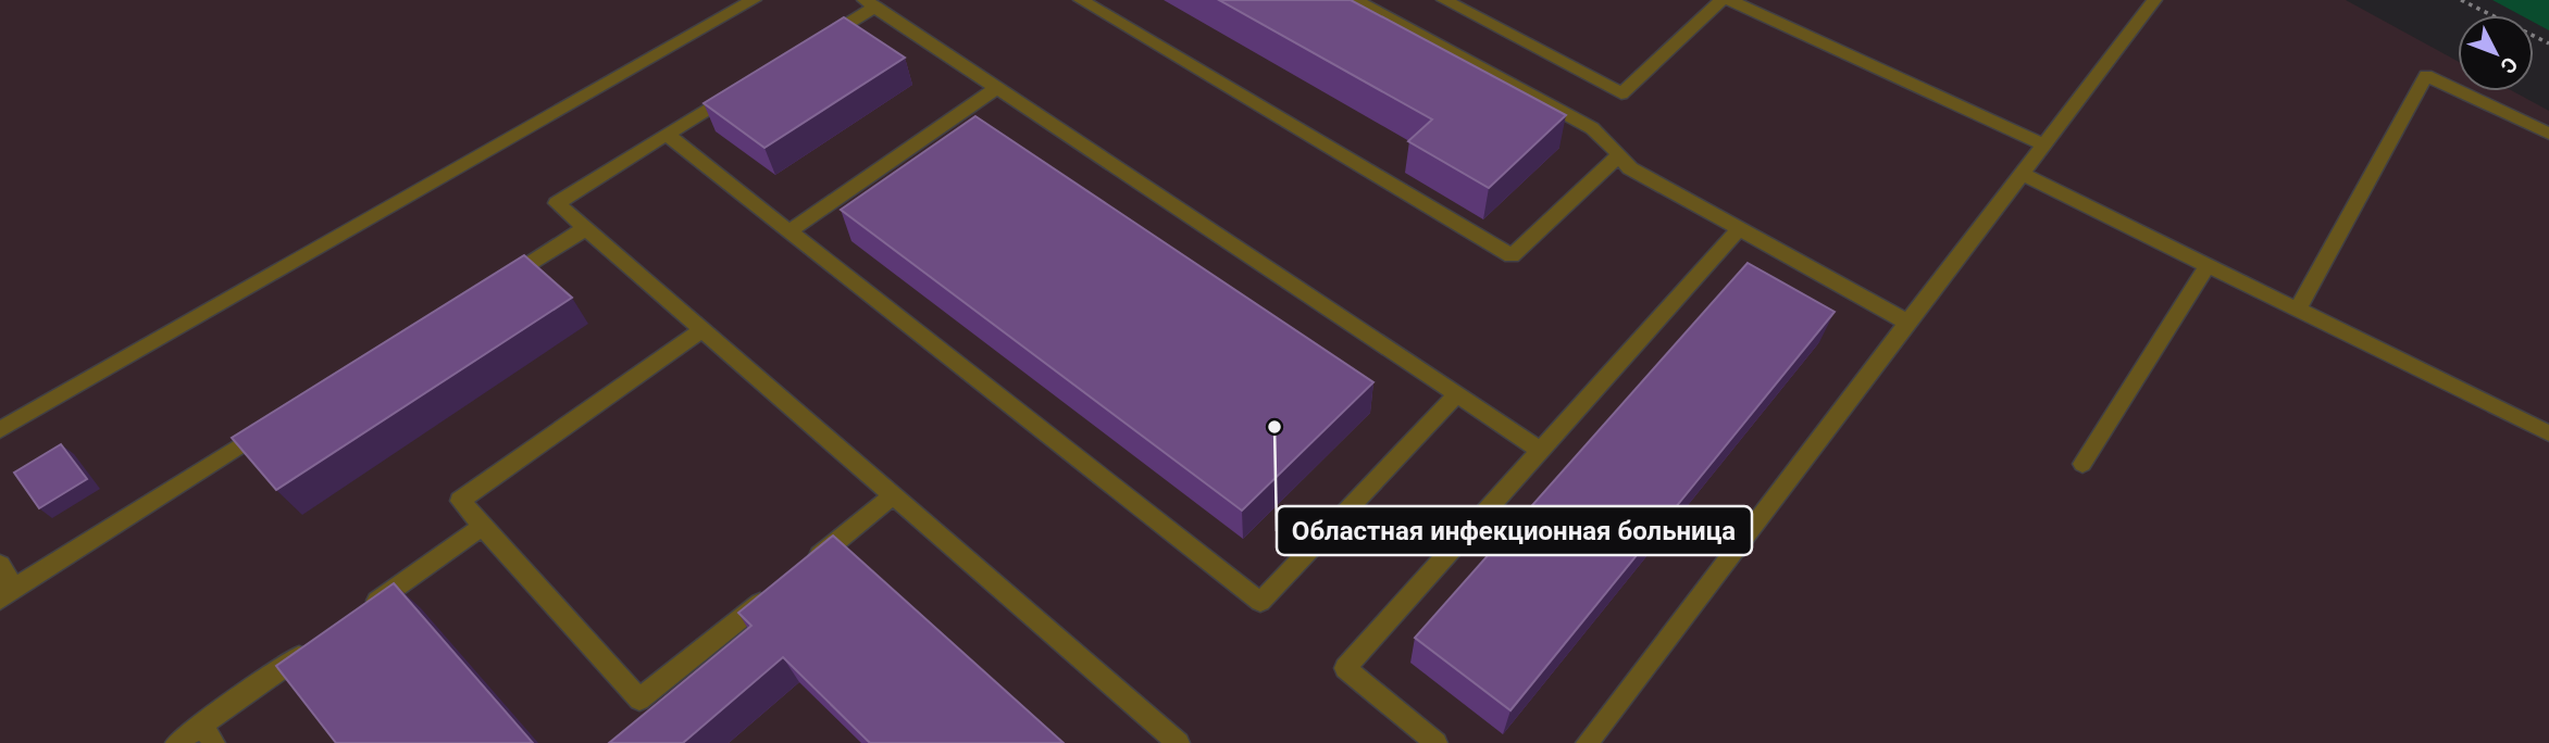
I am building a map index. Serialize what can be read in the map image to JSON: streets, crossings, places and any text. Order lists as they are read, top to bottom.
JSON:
{
  "places": ["Областная инфекционная больница"],
  "north": "bottom right"
}
